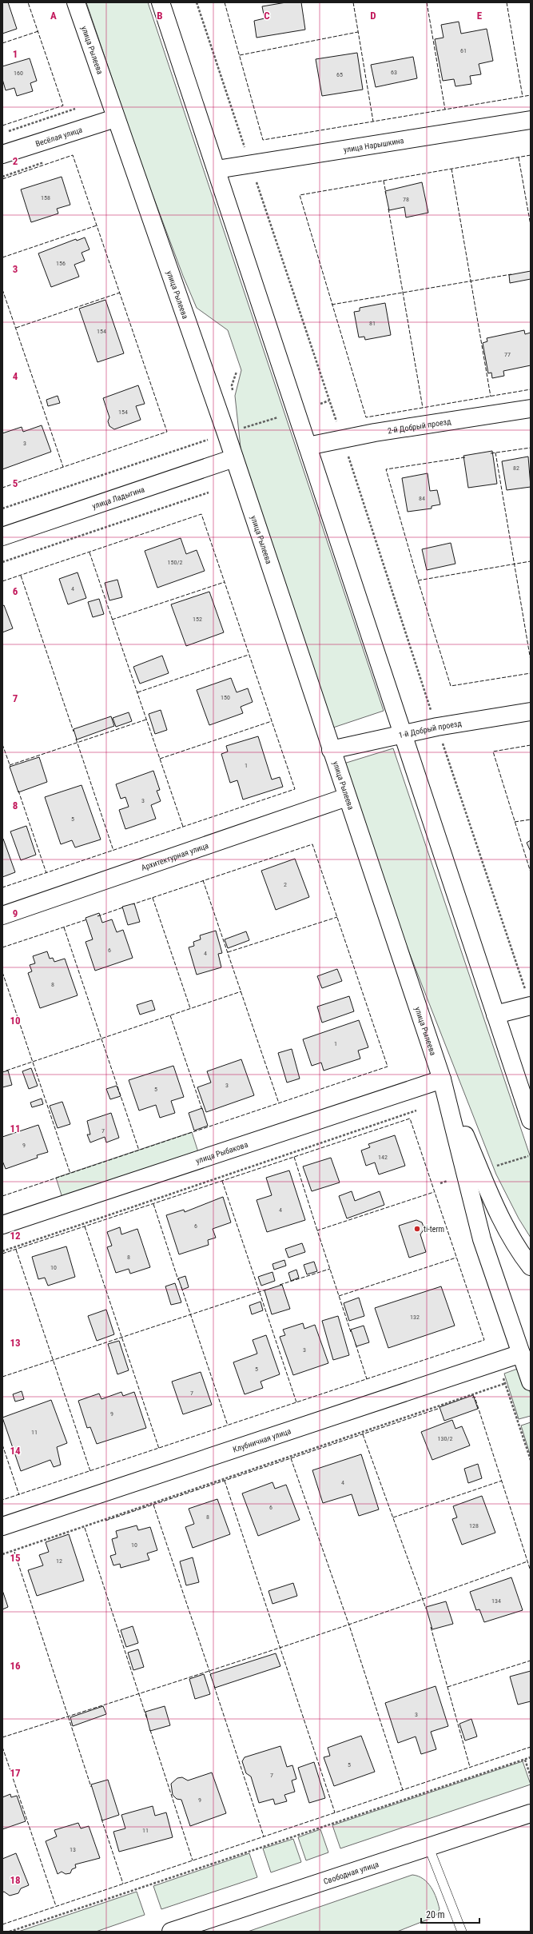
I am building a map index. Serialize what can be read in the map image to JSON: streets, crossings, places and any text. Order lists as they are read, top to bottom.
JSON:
{
  "streets": {
    "street": [
      "улица Рылеева",
      "Весёлая улица",
      "улица Нарышкина",
      "2-й Добрый проезд",
      "улица Ладыгина",
      "1-й Добрый проезд",
      "Архитектурная улица",
      "улица Рыбакова",
      "Клубничная улица",
      "Свободная улица"
    ]
  },
  "crossings": [
    ["улица Рылеева", "Весёлая улица"],
    ["улица Рылеева", "улица Ладыгина"],
    ["улица Рылеева", "1-й Добрый проезд"],
    ["улица Рылеева", "Архитектурная улица"],
    ["улица Рылеева", "улица Рыбакова"],
    ["улица Рылеева", "Клубничная улица"]
  ],
  "places": ["ti-term"],
  "house_numbers": [
    "61",
    "63",
    "160",
    "65",
    "158",
    "78",
    "156",
    "81",
    "154",
    "77",
    "154",
    "3",
    "82",
    "84",
    "150/2",
    "4",
    "152",
    "150",
    "1",
    "3",
    "5",
    "2",
    "6",
    "4",
    "8",
    "1",
    "3",
    "5",
    "7",
    "9",
    "142",
    "4",
    "6",
    "8",
    "10",
    "132",
    "3",
    "5",
    "7",
    "9",
    "11",
    "130/2",
    "4",
    "6",
    "8",
    "128",
    "10",
    "12",
    "134",
    "3",
    "5",
    "7",
    "9",
    "11",
    "13"
  ],
  "scale_bar": "20 m",
  "grid": {
    "columns": [
      "A",
      "B",
      "C",
      "D",
      "E"
    ],
    "rows": [
      "1",
      "2",
      "3",
      "4",
      "5",
      "6",
      "7",
      "8",
      "9",
      "10",
      "11",
      "12",
      "13",
      "14",
      "15",
      "16",
      "17",
      "18"
    ]
  }
}
